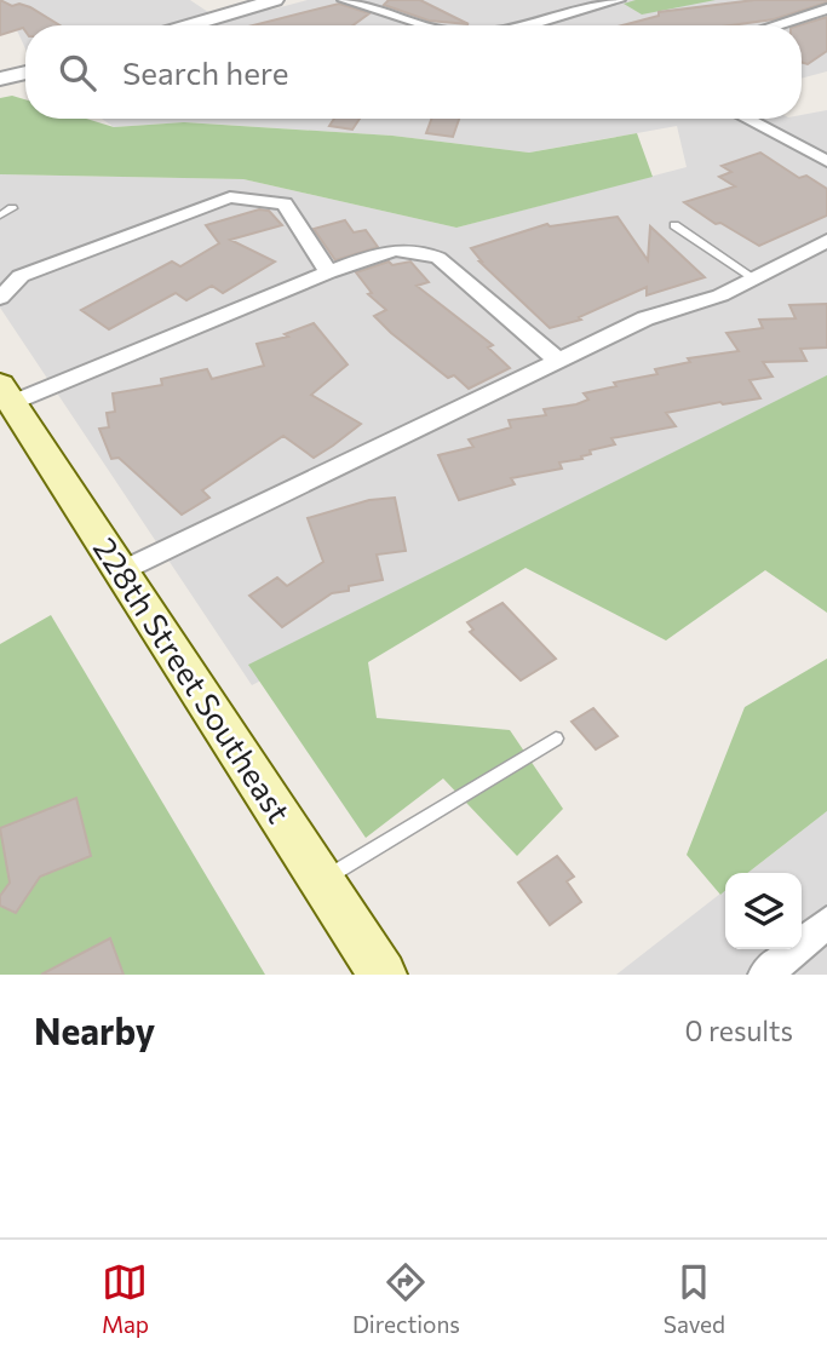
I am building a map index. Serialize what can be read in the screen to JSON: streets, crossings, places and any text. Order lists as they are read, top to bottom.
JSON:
{
  "streets": {
    "main road": ["228th Street Southeast"]
  },
  "page": {
    "search": "Search here",
    "heading": ["Nearby", "0 results"],
    "nav": ["Map", "Directions", "Saved"]
  }
}
